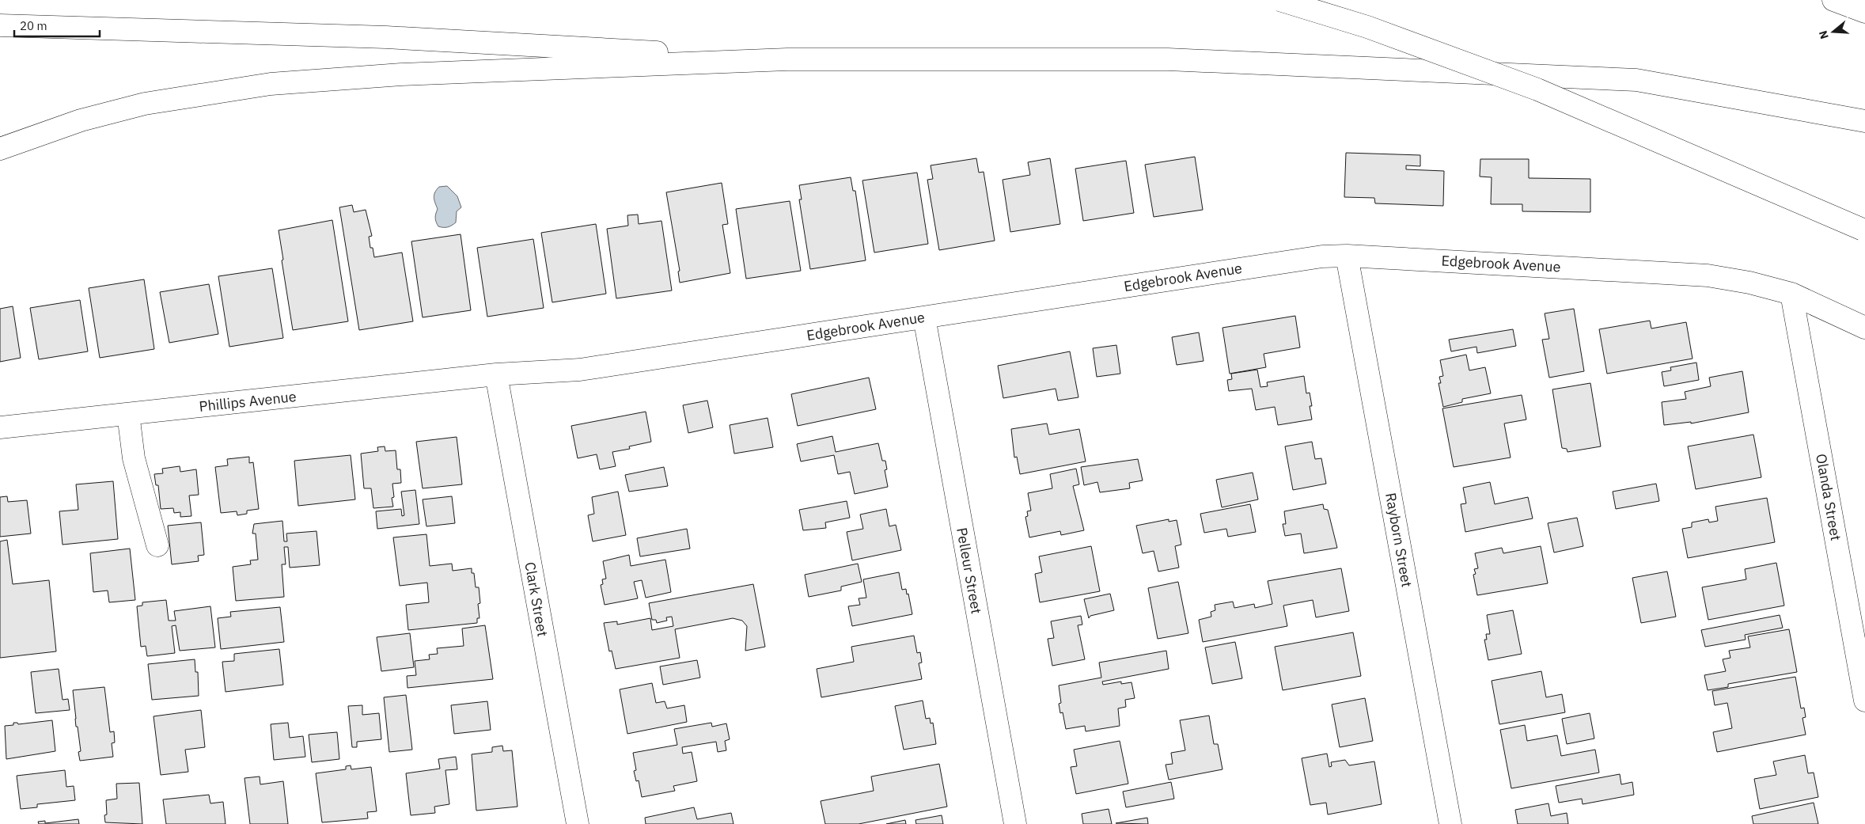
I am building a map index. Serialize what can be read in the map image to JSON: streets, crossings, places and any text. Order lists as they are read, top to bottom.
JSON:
{
  "streets": {
    "main road": [
      "Edgebrook Avenue",
      "Phillips Avenue",
      "Olanda Street",
      "Rayborn Street",
      "Pelleur Street",
      "Clark Street"
    ]
  },
  "crossings": [
    ["Edgebrook Avenue", "Phillips Avenue"],
    ["Edgebrook Avenue", "Olanda Street"],
    ["Edgebrook Avenue", "Rayborn Street"],
    ["Edgebrook Avenue", "Pelleur Street"],
    ["Edgebrook Avenue", "Clark Street"],
    ["Phillips Avenue", "Clark Street"]
  ],
  "scale_bar": "20 m",
  "north": "left"
}
